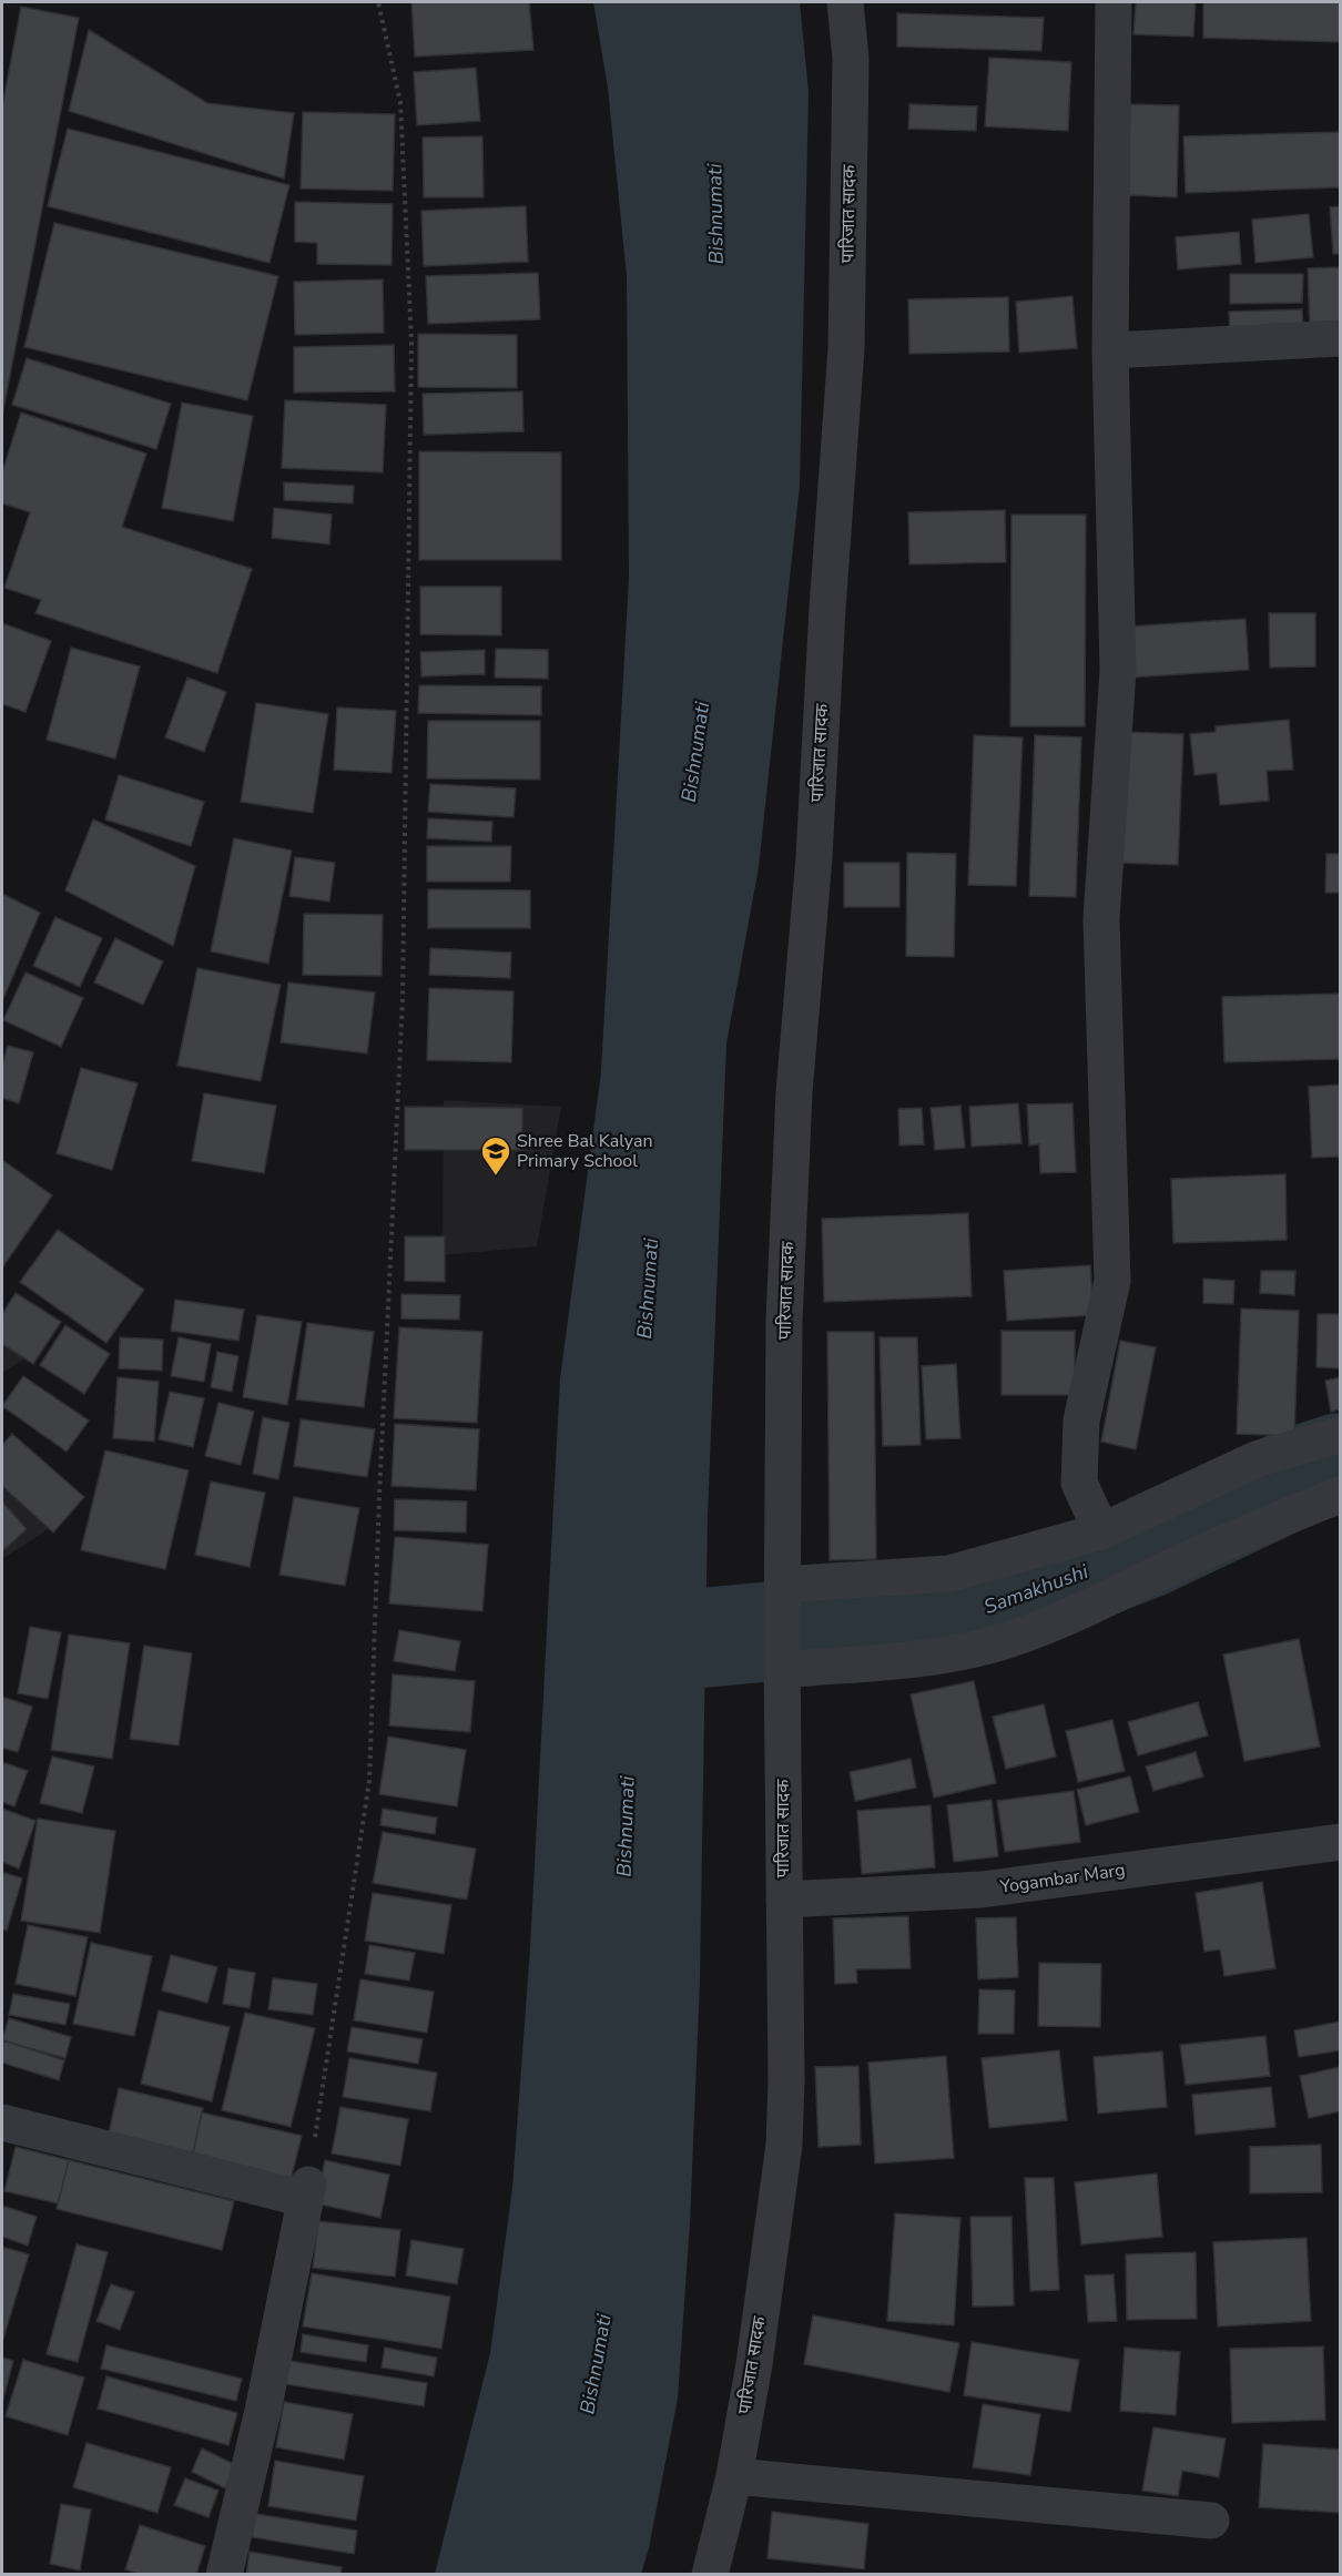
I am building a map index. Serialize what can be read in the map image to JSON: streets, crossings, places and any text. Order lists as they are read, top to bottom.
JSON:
{
  "streets": {
    "street": ["पारिजात सादक", "Yogambar Marg"]
  },
  "crossings": [
    ["पारिजात सादक", "Yogambar Marg"]
  ],
  "water": ["Bishnumati", "Samakhushi"],
  "places": {
    "school or university": ["Shree Bal Kalyan Primary School"]
  }
}
